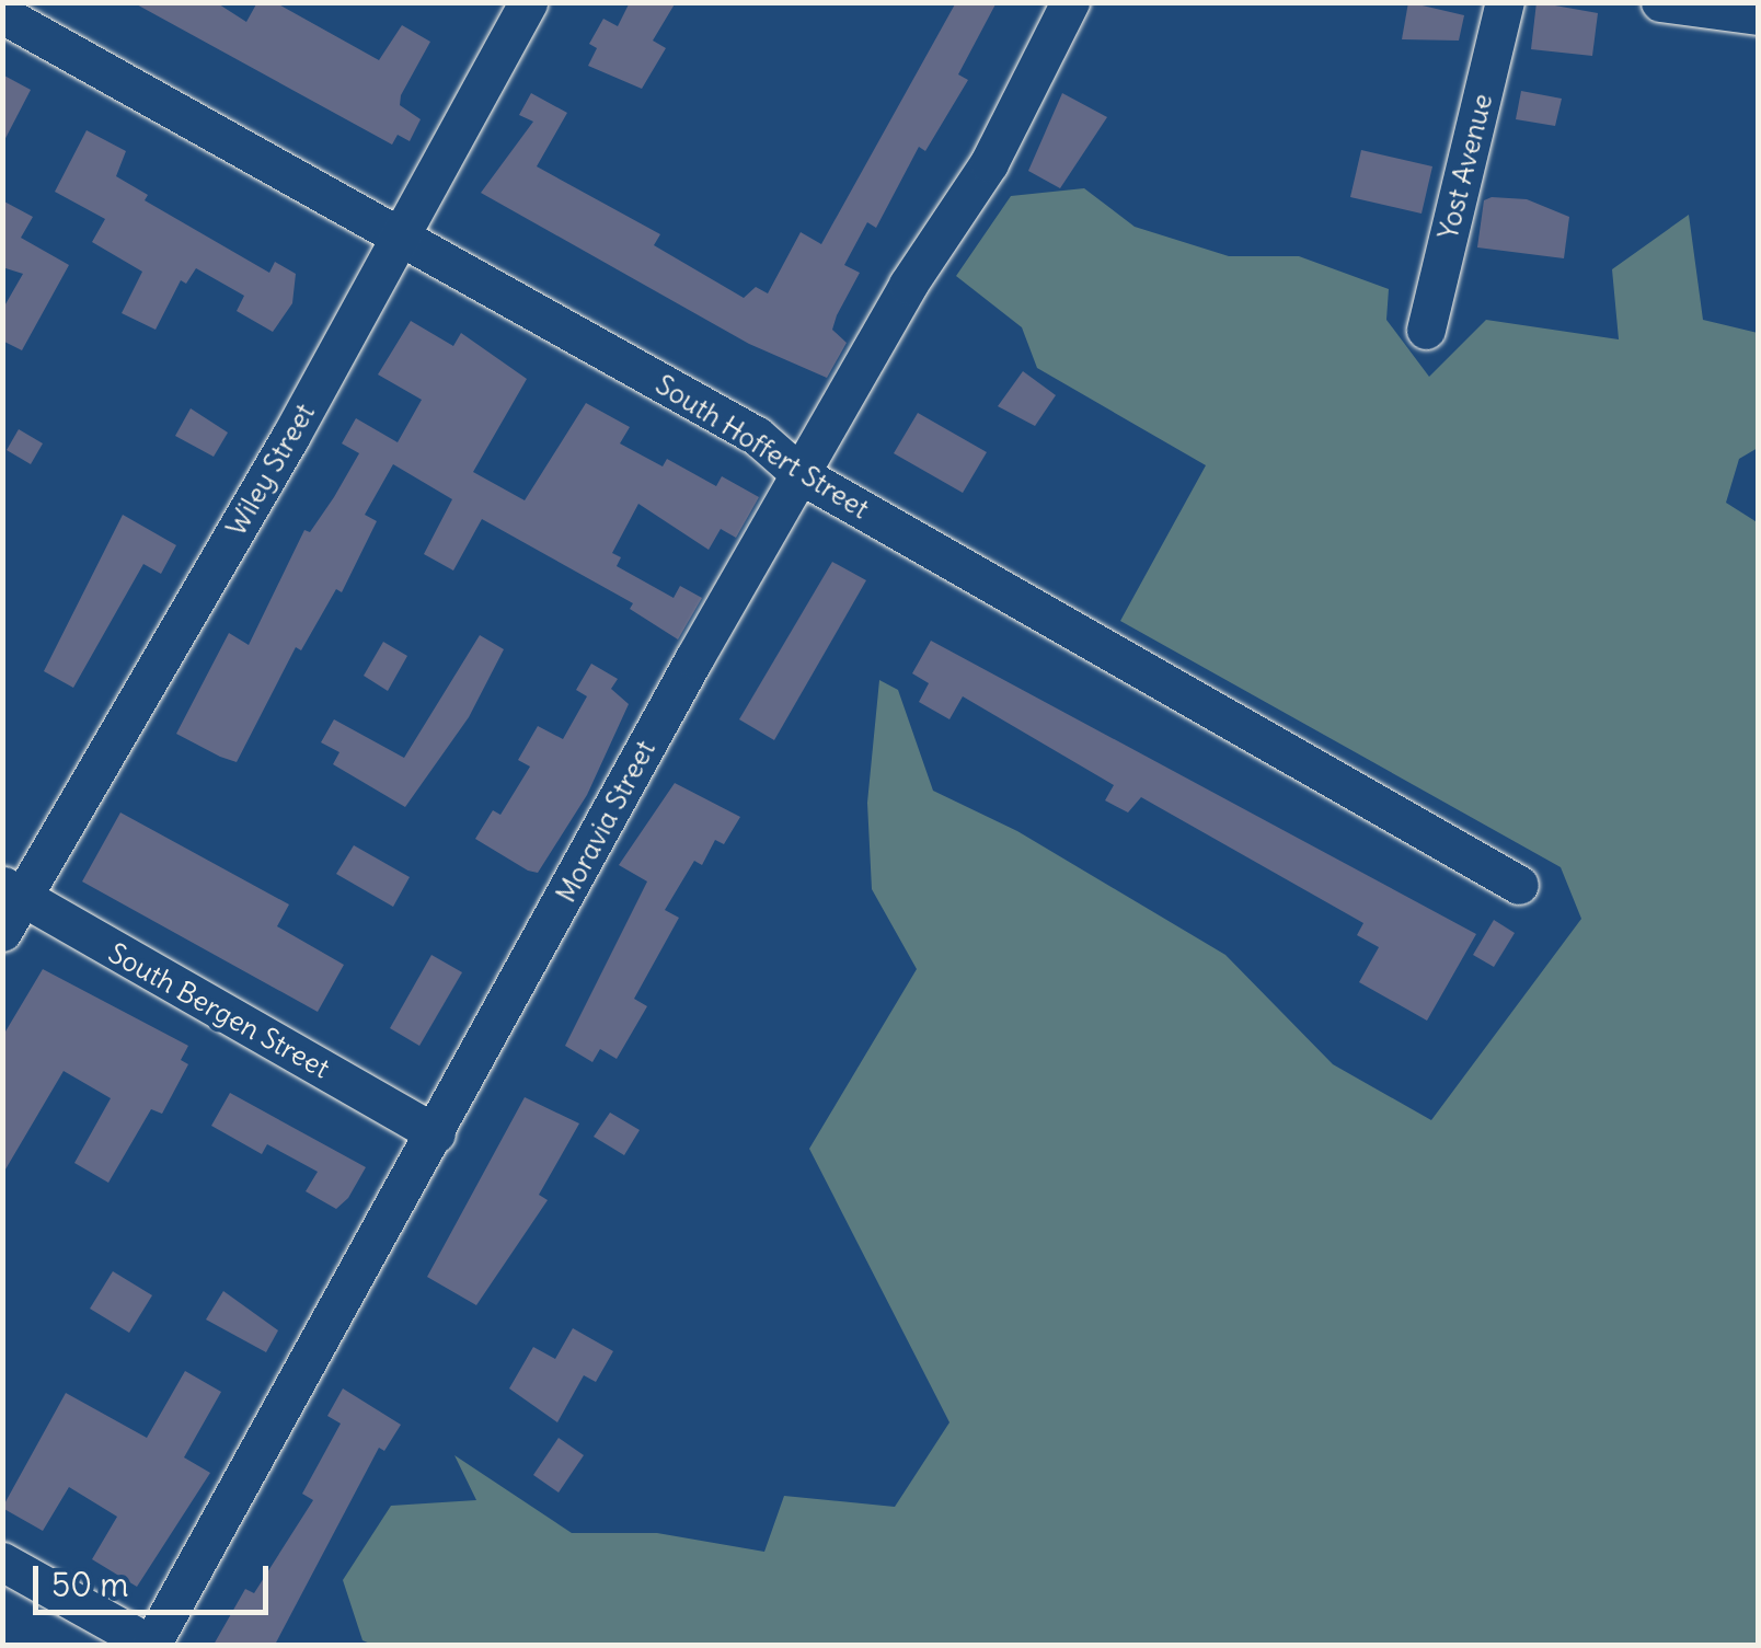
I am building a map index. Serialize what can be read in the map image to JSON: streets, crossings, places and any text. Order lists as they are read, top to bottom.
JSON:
{
  "streets": {
    "street": [
      "Yost Avenue",
      "South Hoffert Street",
      "Wiley Street",
      "Moravia Street",
      "South Bergen Street"
    ]
  },
  "crossings": [
    ["South Hoffert Street", "Wiley Street"],
    ["South Hoffert Street", "Moravia Street"],
    ["Wiley Street", "South Bergen Street"],
    ["Moravia Street", "South Bergen Street"]
  ],
  "scale_bar": "50 m"
}
